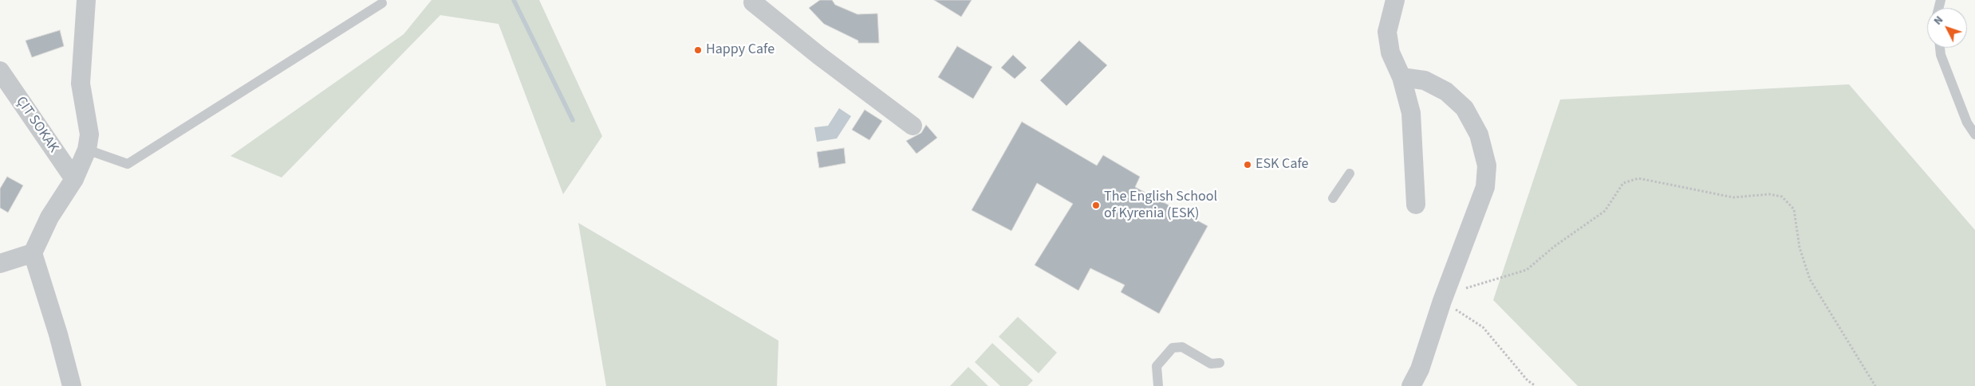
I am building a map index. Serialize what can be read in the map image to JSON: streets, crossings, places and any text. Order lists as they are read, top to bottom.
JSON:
{
  "streets": {
    "street": ["ÇIT SOKAK"]
  },
  "places": ["Happy Cafe", "ESK Cafe", "The English School of Kyrenia (ESK)"],
  "north": "top left"
}
